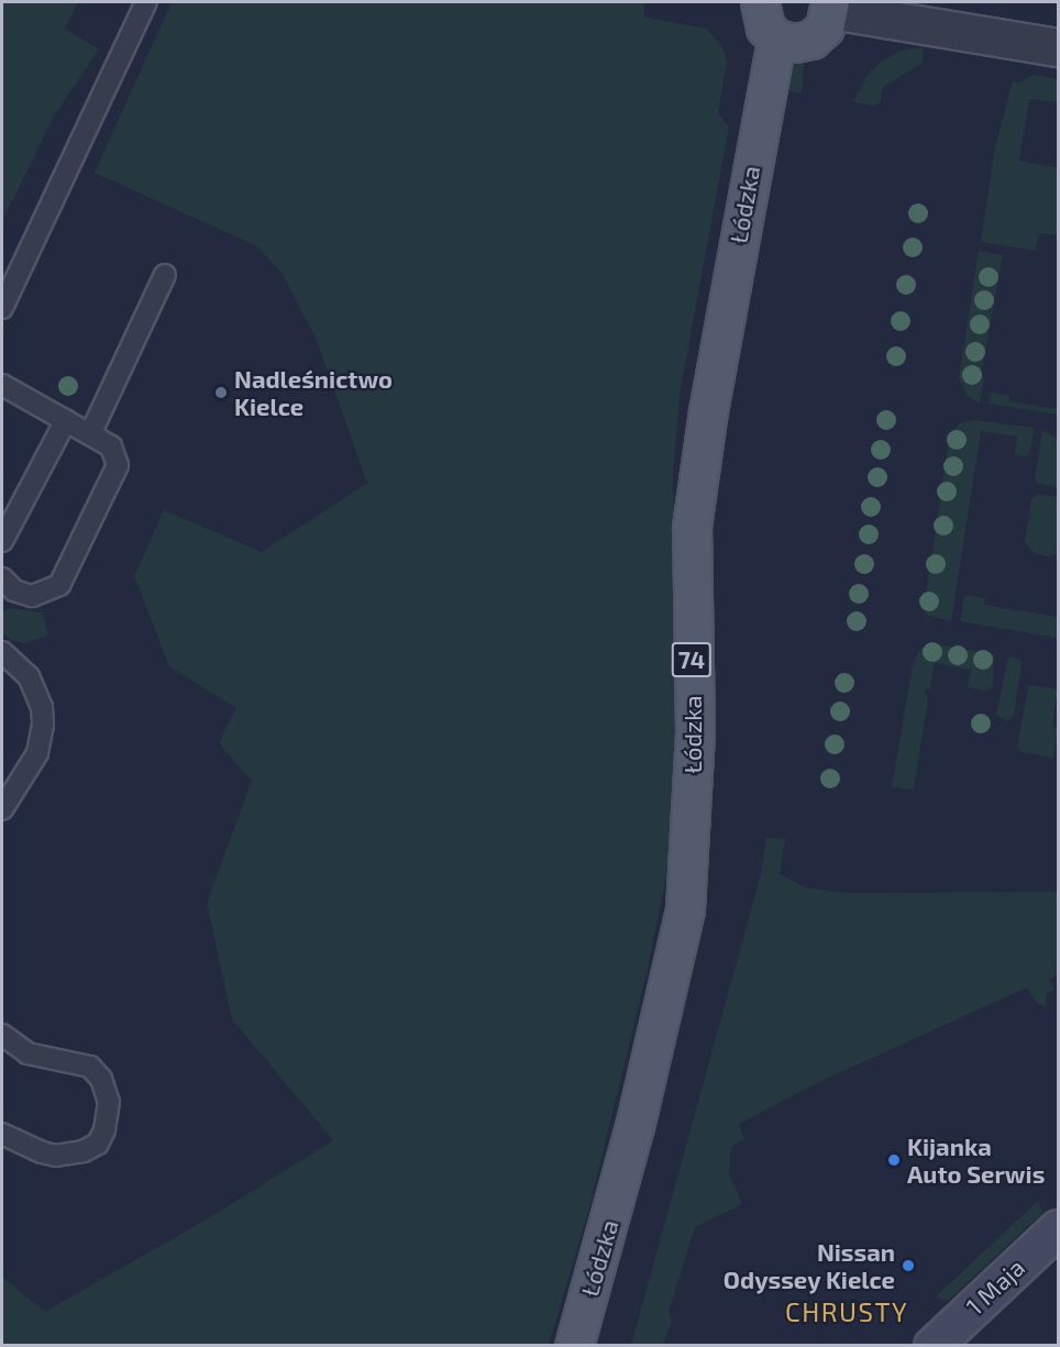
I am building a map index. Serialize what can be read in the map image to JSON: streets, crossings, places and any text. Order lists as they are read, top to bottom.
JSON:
{
  "streets": {
    "main road": ["Łódzka", "74"],
    "street": ["1 Maja"]
  },
  "districts": ["CHRUSTY"],
  "places": ["Nadleśnictwo Kielce", "Kijanka Auto Serwis", "Nissan Odyssey Kielce"]
}
